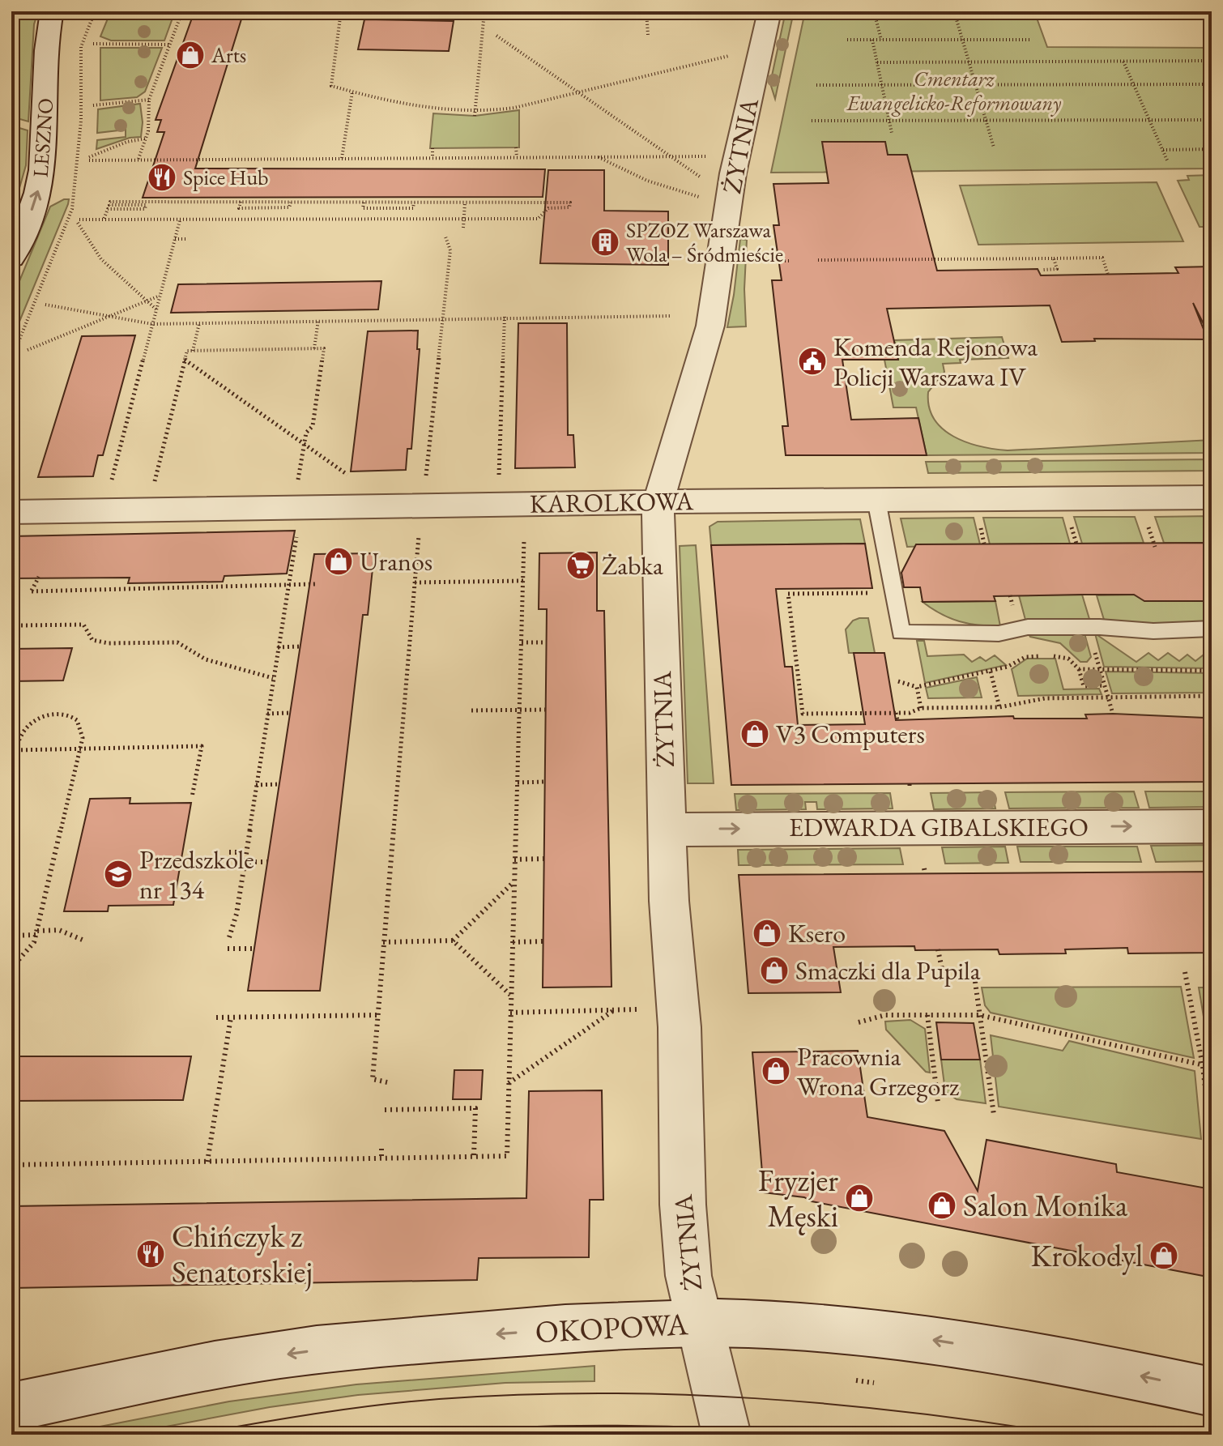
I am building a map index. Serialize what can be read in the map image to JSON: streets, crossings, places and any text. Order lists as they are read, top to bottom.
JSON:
{
  "streets": {
    "street": [
      "LESZNO",
      "ŻYTNIA",
      "KAROLKOWA",
      "EDWARDA GIBALSKIEGO",
      "OKOPOWA"
    ]
  },
  "crossings": [
    ["ŻYTNIA", "KAROLKOWA"],
    ["ŻYTNIA", "EDWARDA GIBALSKIEGO"],
    ["ŻYTNIA", "OKOPOWA"]
  ],
  "one_way": ["LESZNO", "EDWARDA GIBALSKIEGO", "OKOPOWA"],
  "parks": ["Cmentarz Ewangelicko-Reformowany"],
  "places": {
    "shop": [
      "Arts",
      "Uranos",
      "V3 Computers",
      "Ksero",
      "Smaczki dla Pupila",
      "Pracownia Wrona Grzegorz",
      "Fryzjer Męski",
      "Salon Monika",
      "Krokodyl"
    ],
    "restaurant": ["Spice Hub", "Chińczyk z Senatorskiej"],
    "building": ["SPZOZ Warszawa Wola – Śródmieście"],
    "public building": ["Komenda Rejonowa Policji Warszawa IV"],
    "supermarket": ["Żabka"],
    "school or university": ["Przedszkole nr 134"]
  }
}
